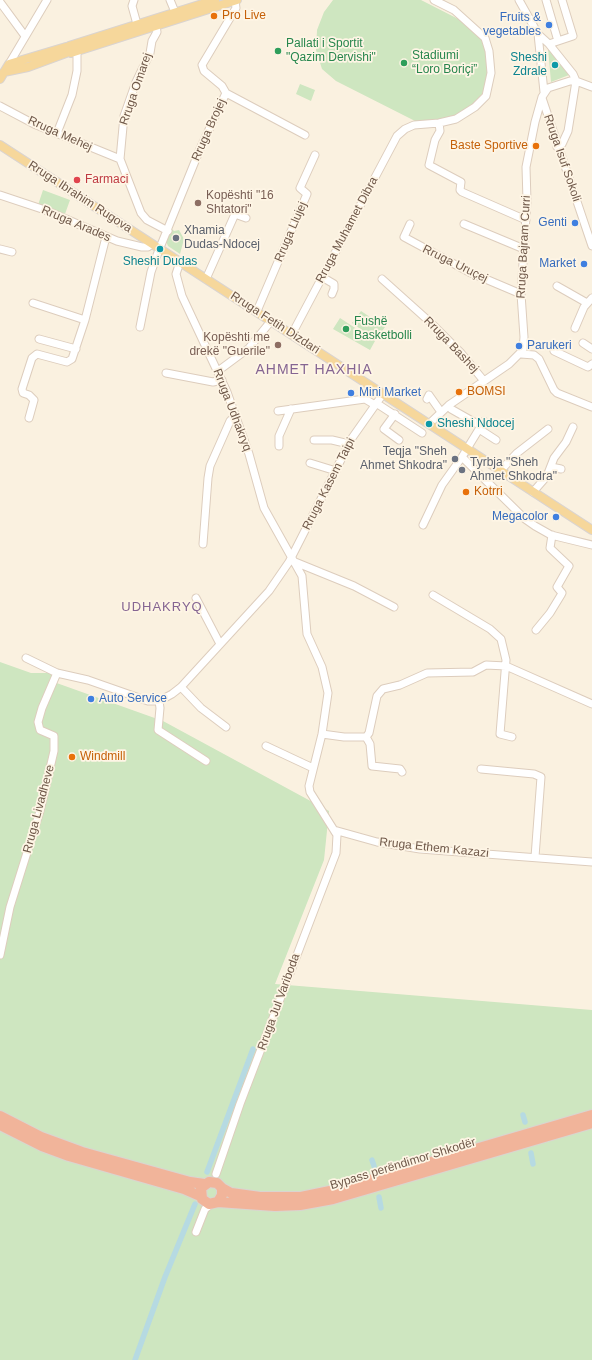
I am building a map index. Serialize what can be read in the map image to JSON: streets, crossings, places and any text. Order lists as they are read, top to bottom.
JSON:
{
  "streets": {
    "highway": ["Bypass perëndimor Shkodër"],
    "main road": ["Rruga Ibrahim Rugova", "Rruga Fetih Dizdari"],
    "street": [
      "Rruga Omarej",
      "Rruga Brojej",
      "Rruga Mehej",
      "Rruga Isuf Sokoli",
      "Rruga Arades",
      "Rruga Muhamet Dibra",
      "Rruga Llujej",
      "Rruga Bajram Curri",
      "Rruga Uruçej",
      "Rruga Bashej",
      "Rruga Udhakryq",
      "Rruga Kasem Taipi",
      "Rruga Livadheve",
      "Rruga Ethem Kazazi",
      "Rruga Jul Variboda"
    ]
  },
  "crossings": [
    ["Rruga Omarej", "Rruga Brojej"],
    ["Rruga Omarej", "Rruga Mehej"],
    ["Rruga Brojej", "Rruga Ibrahim Rugova"],
    ["Rruga Brojej", "Rruga Fetih Dizdari"],
    ["Rruga Isuf Sokoli", "Rruga Bajram Curri"],
    ["Rruga Ibrahim Rugova", "Rruga Arades"],
    ["Rruga Ibrahim Rugova", "Rruga Fetih Dizdari"],
    ["Rruga Muhamet Dibra", "Rruga Fetih Dizdari"],
    ["Rruga Llujej", "Rruga Fetih Dizdari"],
    ["Rruga Bajram Curri", "Rruga Uruçej"],
    ["Rruga Fetih Dizdari", "Rruga Udhakryq"],
    ["Rruga Fetih Dizdari", "Rruga Kasem Taipi"],
    ["Rruga Udhakryq", "Rruga Kasem Taipi"],
    ["Rruga Udhakryq", "Rruga Ethem Kazazi"],
    ["Rruga Udhakryq", "Rruga Jul Variboda"],
    ["Rruga Ethem Kazazi", "Rruga Jul Variboda"],
    ["Rruga Jul Variboda", "Bypass perëndimor Shkodër"]
  ],
  "districts": ["AHMET HAXHIA", "UDHAKRYQ"],
  "places": [
    "Pro Live",
    "Fruits & vegetables",
    "Pallati i Sportit \"Qazim Dervishi\"",
    "Stadiumi “Loro Boriçi”",
    "Sheshi Zdrale",
    "Baste Sportive",
    "Farmaci",
    "Kopështi \"16 Shtatori\"",
    "Genti",
    "Xhamia Dudas-Ndocej",
    "Sheshi Dudas",
    "Market",
    "Fushë Basketbolli",
    "Kopështi me drekë \"Guerile\"",
    "Parukeri",
    "BOMSI",
    "Mini Market",
    "Sheshi Ndocej",
    "Teqja \"Sheh Ahmet Shkodra\"",
    "Tyrbja \"Sheh Ahmet Shkodra\"",
    "Kotrri",
    "Megacolor",
    "Auto Service",
    "Windmill"
  ]
}
